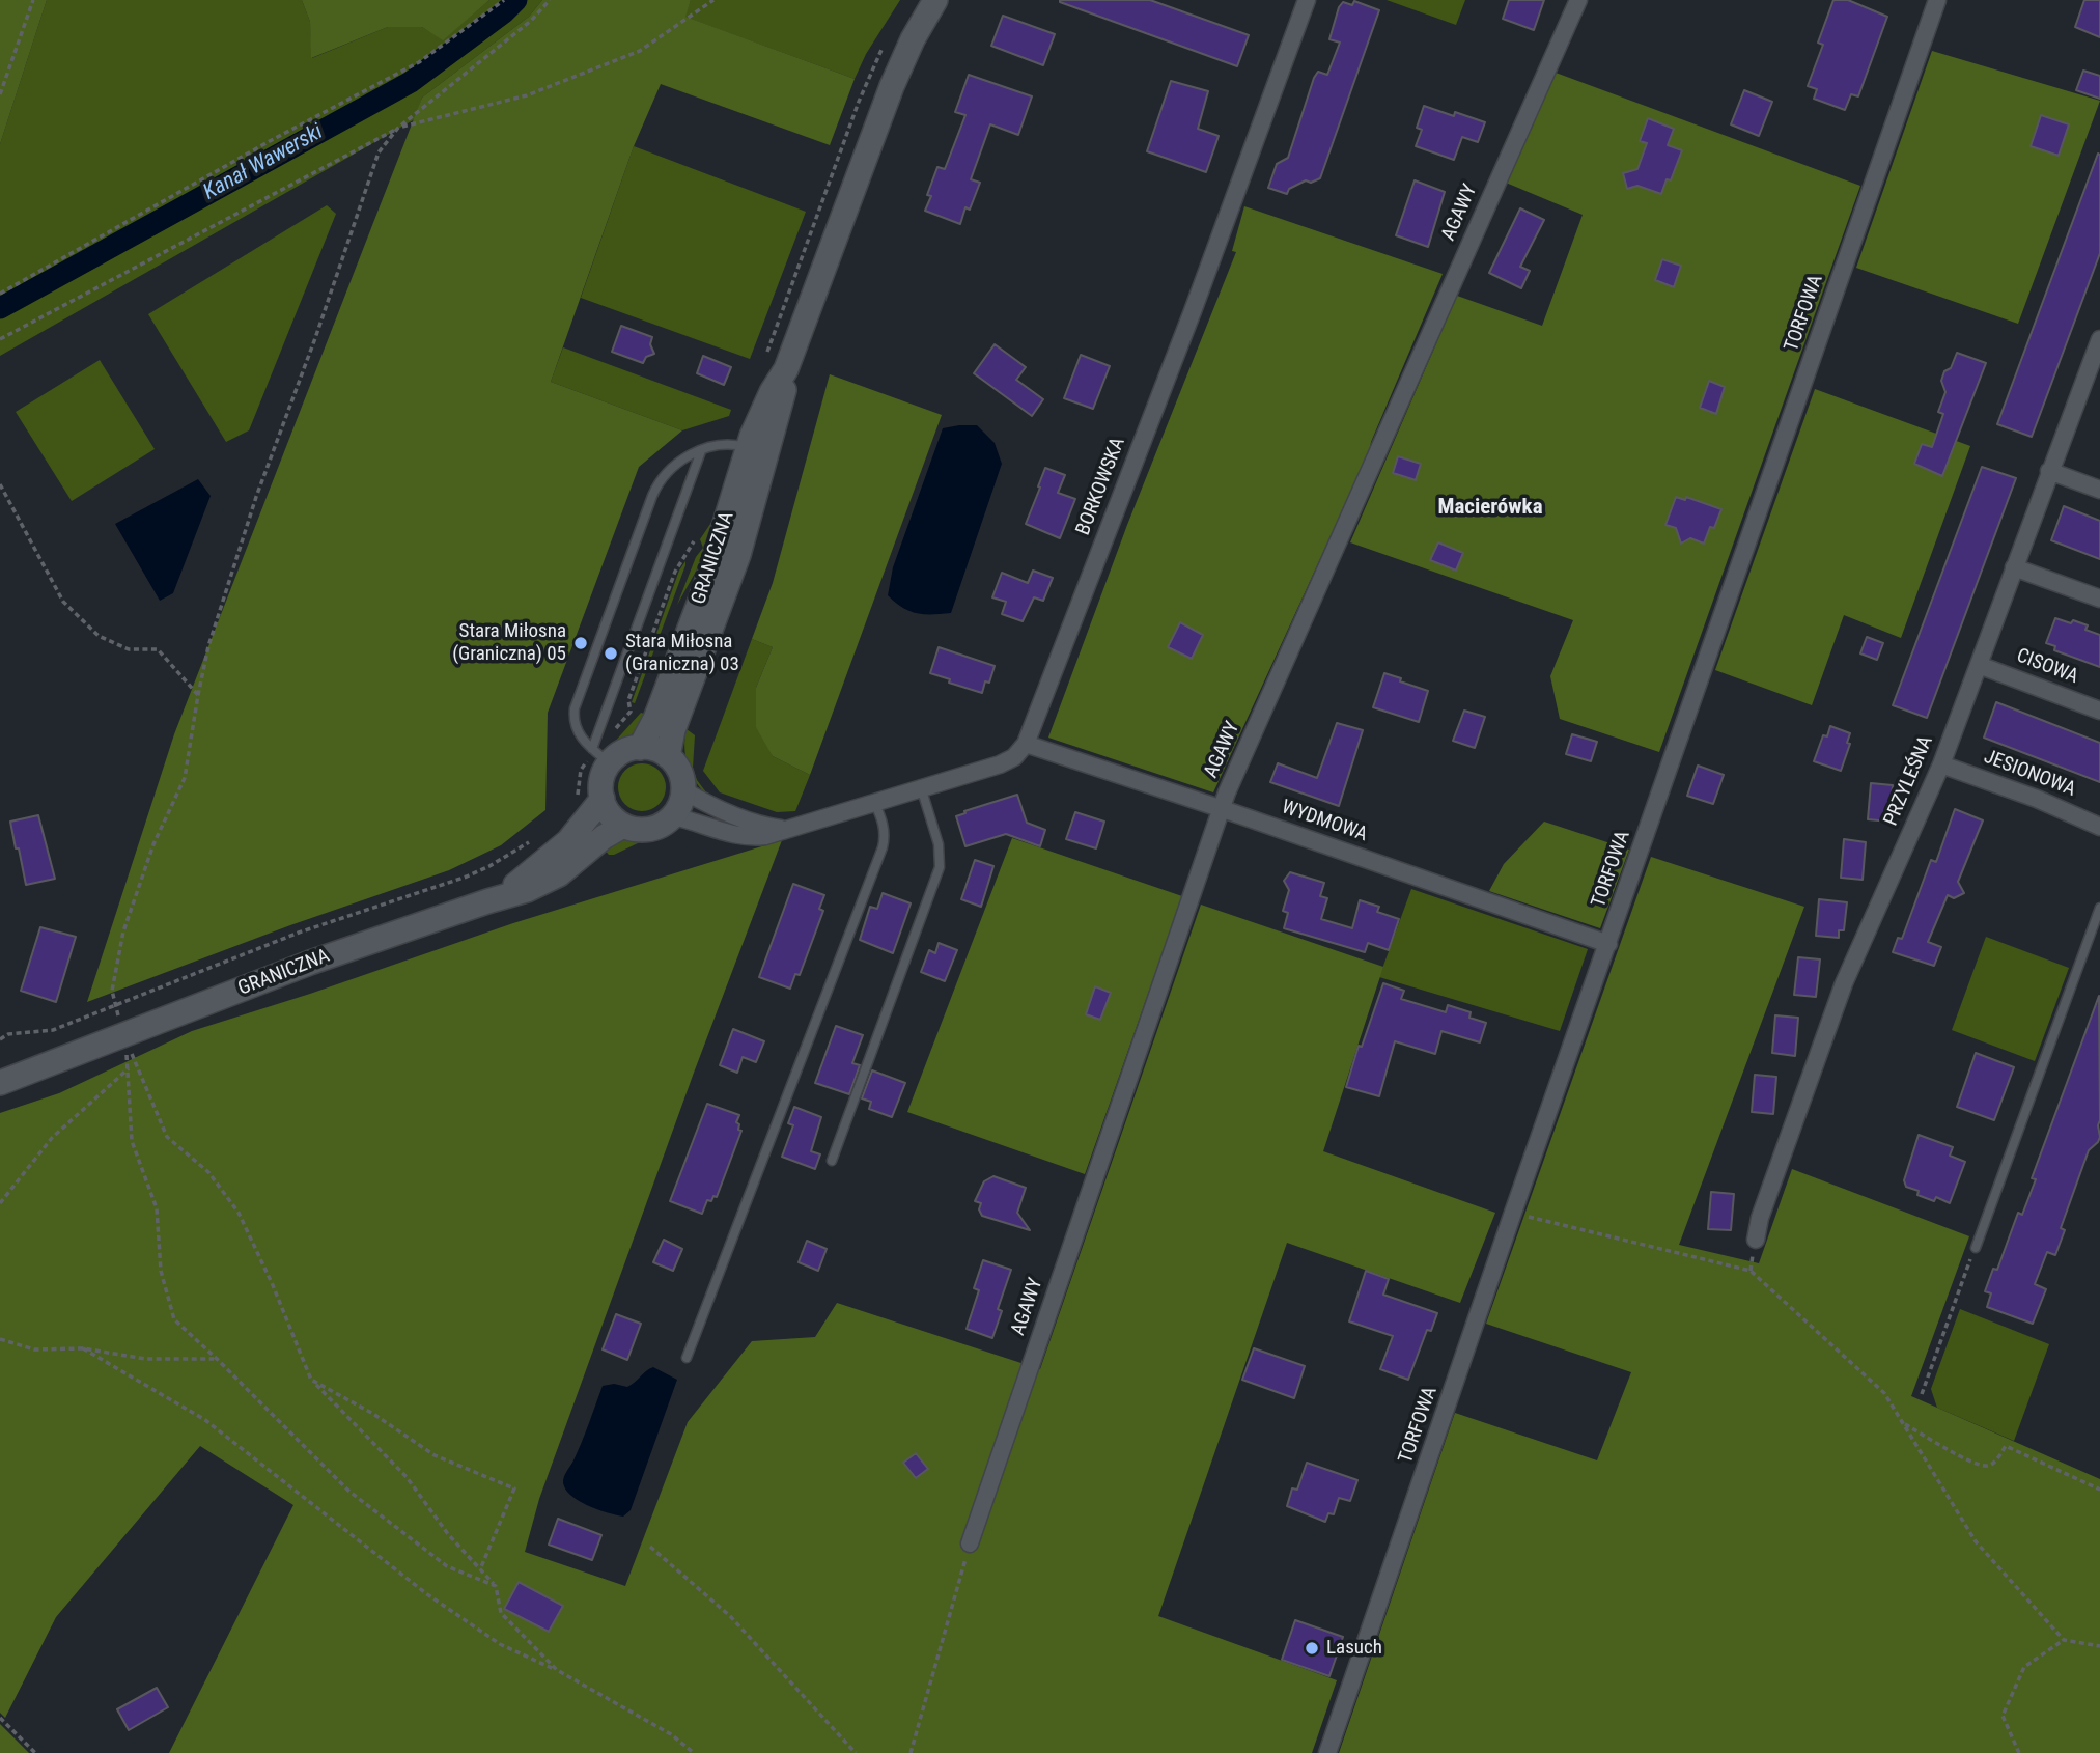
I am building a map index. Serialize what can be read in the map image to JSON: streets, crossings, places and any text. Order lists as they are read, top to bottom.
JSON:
{
  "streets": {
    "street": [
      "AGAWY",
      "TORFOWA",
      "BORKOWSKA",
      "GRANICZNA",
      "CISOWA",
      "JESIONOWA",
      "PRZYLEŚNA",
      "WYDMOWA"
    ]
  },
  "crossings": [
    ["AGAWY", "WYDMOWA"],
    ["TORFOWA", "WYDMOWA"],
    ["BORKOWSKA", "WYDMOWA"],
    ["CISOWA", "PRZYLEŚNA"],
    ["JESIONOWA", "PRZYLEŚNA"]
  ],
  "districts": ["Macierówka"],
  "water": ["Kanał Wawerski"],
  "places": ["Stara Miłosna (Graniczna) 05", "Stara Miłosna (Graniczna) 03", "Lasuch"]
}
